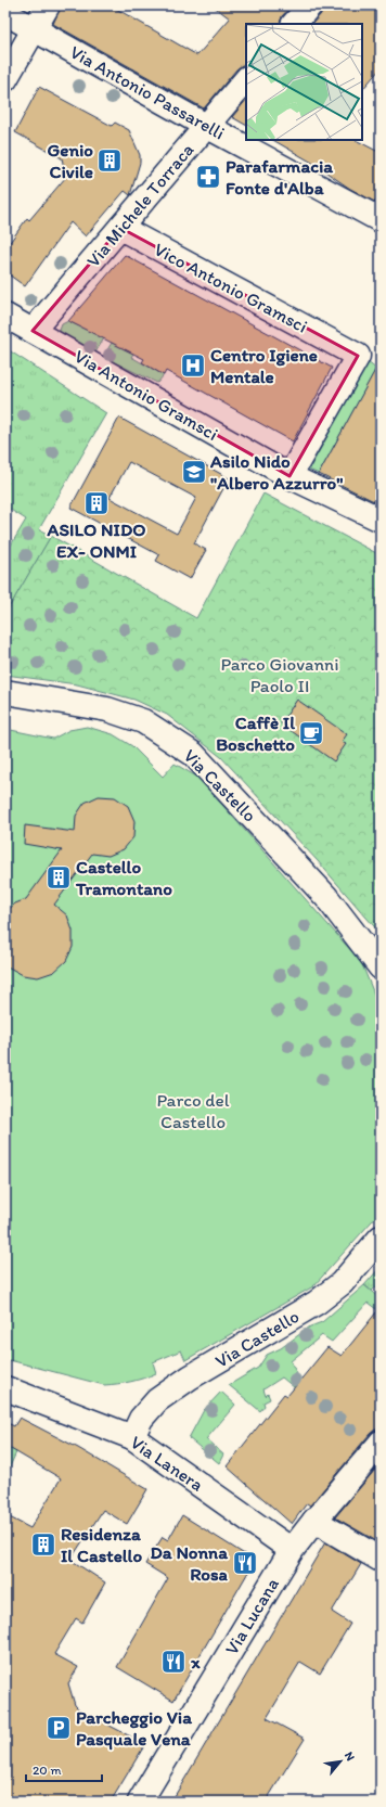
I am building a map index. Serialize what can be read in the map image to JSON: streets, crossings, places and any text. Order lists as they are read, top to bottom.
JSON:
{
  "streets": {
    "street": [
      "Via Antonio Passarelli",
      "Via Michele Torraca",
      "Vico Antonio Gramsci",
      "Via Antonio Gramsci",
      "Via Castello",
      "Via Lanera",
      "Via Lucana"
    ]
  },
  "crossings": [
    ["Via Antonio Passarelli", "Via Michele Torraca"],
    ["Via Michele Torraca", "Vico Antonio Gramsci"],
    ["Via Michele Torraca", "Via Antonio Gramsci"],
    ["Vico Antonio Gramsci", "Via Antonio Gramsci"],
    ["Via Castello", "Via Lanera"],
    ["Via Lanera", "Via Lucana"]
  ],
  "parks": ["Parco Giovanni Paolo II", "Parco del Castello"],
  "places": {
    "building": [
      "Genio Civile",
      "ASILO NIDO EX- ONMI",
      "Castello Tramontano",
      "Residenza Il Castello"
    ],
    "pharmacy": ["Parafarmacia Fonte d'Alba"],
    "hospital": ["Centro Igiene Mentale"],
    "school or university": ["Asilo Nido \"Albero Azzurro\""],
    "cafe": ["Caffè Il Boschetto"],
    "restaurant": ["Da Nonna Rosa", "x"],
    "parking": ["Parcheggio Via Pasquale Vena"]
  },
  "scale_bar": "20 m",
  "north": "top right"
}
